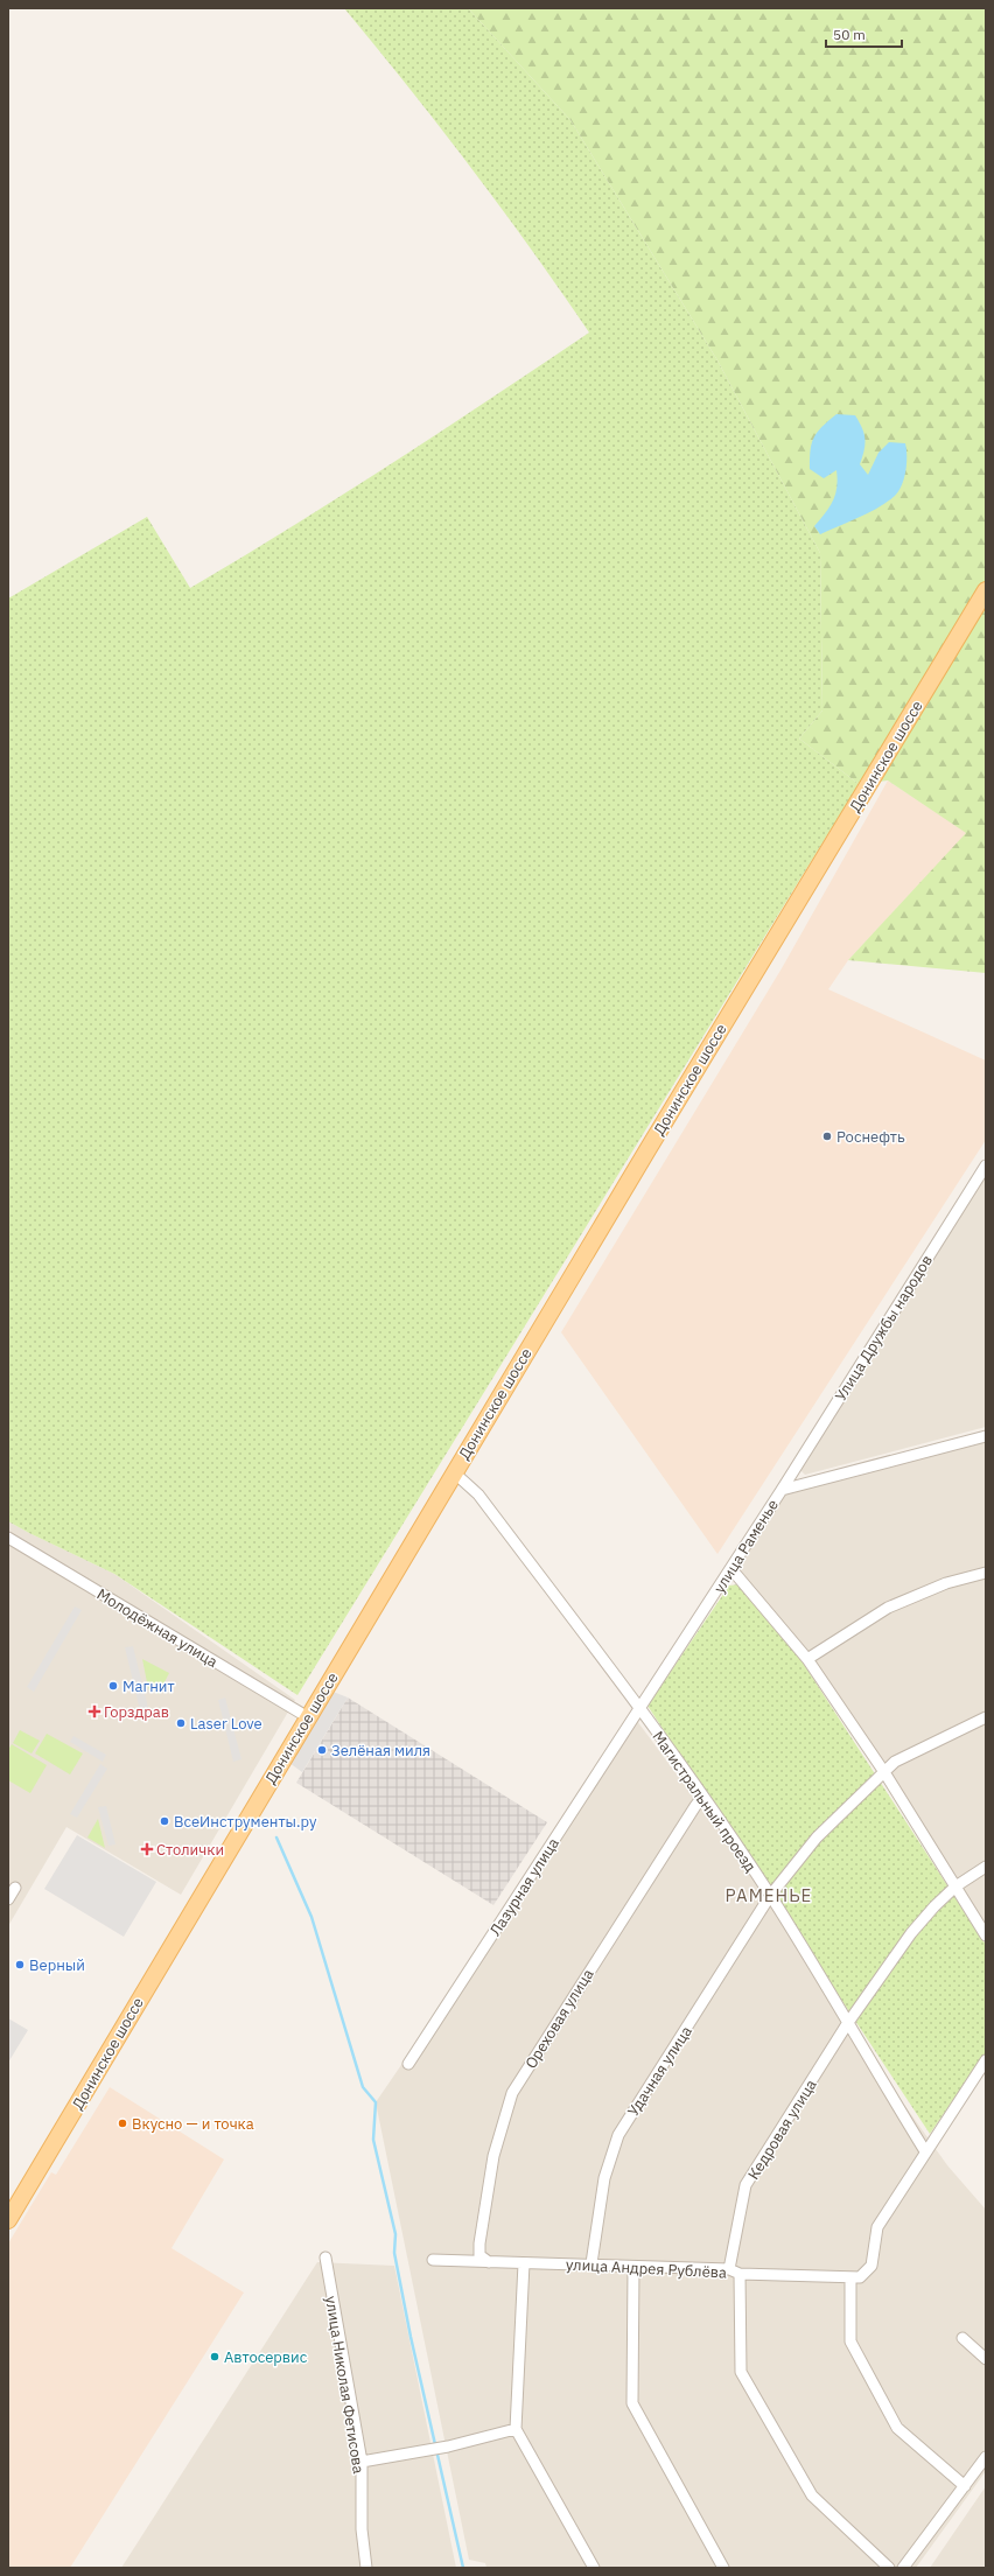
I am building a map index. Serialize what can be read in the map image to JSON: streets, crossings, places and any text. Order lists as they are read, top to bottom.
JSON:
{
  "streets": {
    "main road": ["Донинское шоссе"],
    "street": [
      "Улица Дружбы народов",
      "улица Раменье",
      "Молодёжная улица",
      "Магистральный проезд",
      "Лазурная улица",
      "Ореховая улица",
      "Удачная улица",
      "Кедровая улица",
      "улица Андрея Рублёва",
      "улица Николая Фетисова"
    ]
  },
  "crossings": [
    ["Донинское шоссе", "Молодёжная улица"],
    ["Донинское шоссе", "Магистральный проезд"],
    ["Улица Дружбы народов", "улица Раменье"],
    ["улица Раменье", "Магистральный проезд"],
    ["улица Раменье", "Лазурная улица"],
    ["Магистральный проезд", "Лазурная улица"],
    ["Магистральный проезд", "Ореховая улица"],
    ["Магистральный проезд", "Удачная улица"],
    ["Магистральный проезд", "Кедровая улица"],
    ["Ореховая улица", "улица Андрея Рублёва"],
    ["Удачная улица", "улица Андрея Рублёва"],
    ["Кедровая улица", "улица Андрея Рублёва"]
  ],
  "districts": ["РАМЕНЬЕ"],
  "places": {
    "other": [
      "Роснефть",
      "Магнит",
      "Laser Love",
      "Зелёная миля",
      "ВсеИнструменты.ру",
      "Верный",
      "Вкусно — и точка",
      "Автосервис"
    ],
    "health": ["Горздрав", "Столички"]
  },
  "scale_bar": "50 m"
}
